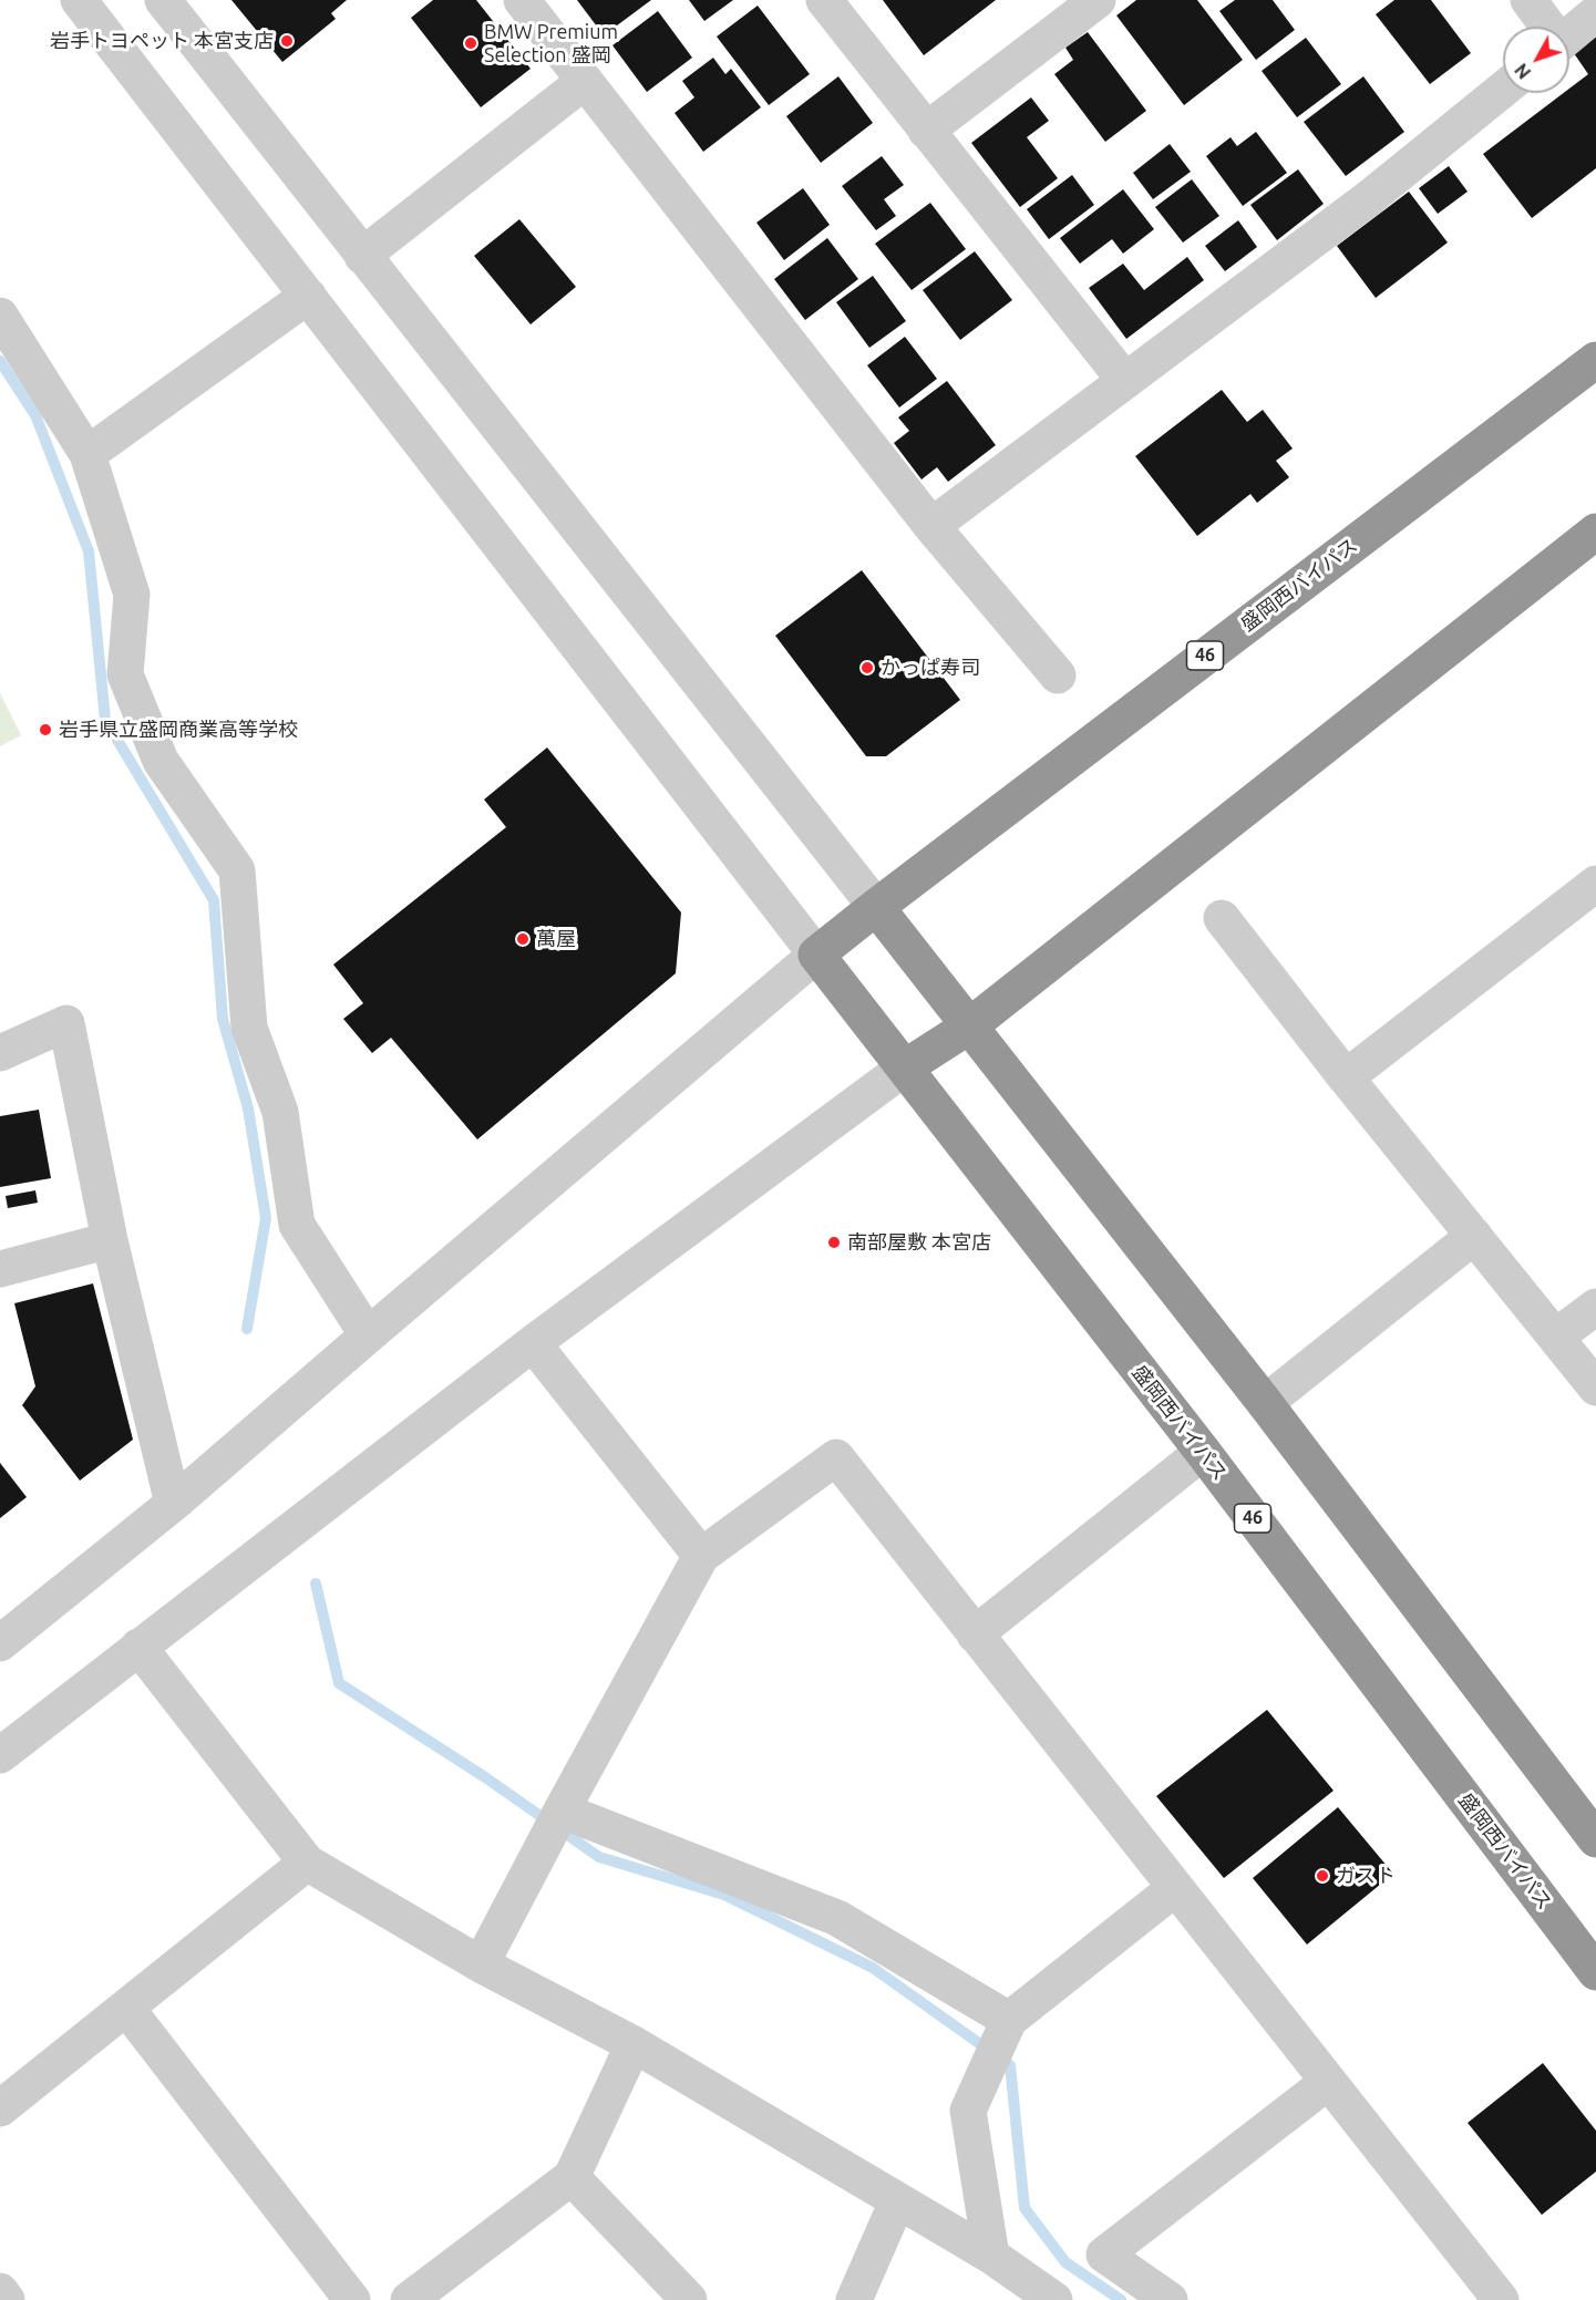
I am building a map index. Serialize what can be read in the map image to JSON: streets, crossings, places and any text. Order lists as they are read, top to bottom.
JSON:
{
  "streets": {
    "highway": ["盛岡西バイパス", "46"]
  },
  "places": [
    "岩手トヨペット 本宮支店",
    "BMW Premium Selection 盛岡",
    "かっぱ寿司",
    "岩手県立盛岡商業高等学校",
    "萬屋",
    "南部屋敷 本宮店",
    "ガスト"
  ],
  "north": "bottom left"
}
